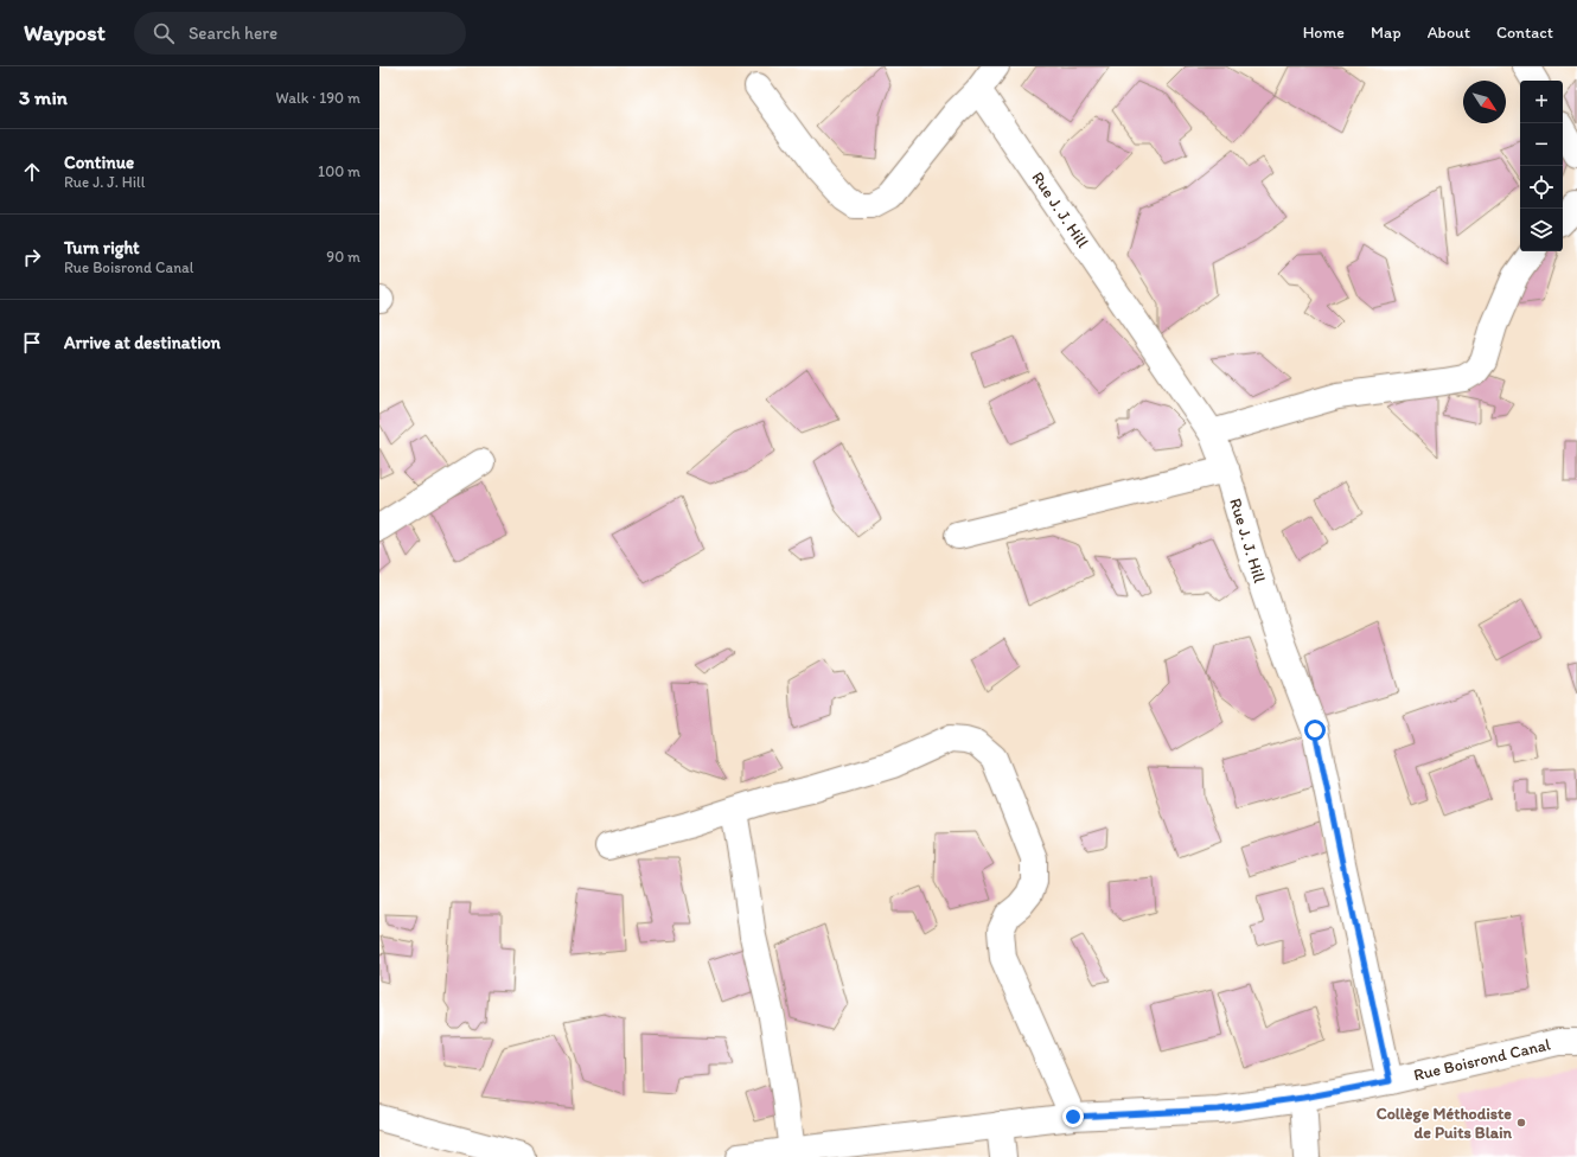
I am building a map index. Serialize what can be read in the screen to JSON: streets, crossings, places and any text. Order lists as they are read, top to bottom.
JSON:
{
  "streets": {
    "street": ["Rue J. J. Hill", "Rue Boisrond Canal"]
  },
  "crossings": [
    ["Rue J. J. Hill", "Rue Boisrond Canal"]
  ],
  "places": ["Collège Méthodiste de Puits Blain"],
  "north": "bottom right",
  "page": {
    "header": "Waypost",
    "search": "Search here",
    "nav": [
      "Home",
      "Map",
      "About",
      "Contact"
    ],
    "heading": ["3 min", "Walk · 190 m"],
    "map_buttons": ["+", "−"],
    "list": [
      ["Continue", "Rue J. J. Hill", "100 m"],
      ["Turn right", "Rue Boisrond Canal", "90 m"],
      "Arrive at destination"
    ]
  }
}
